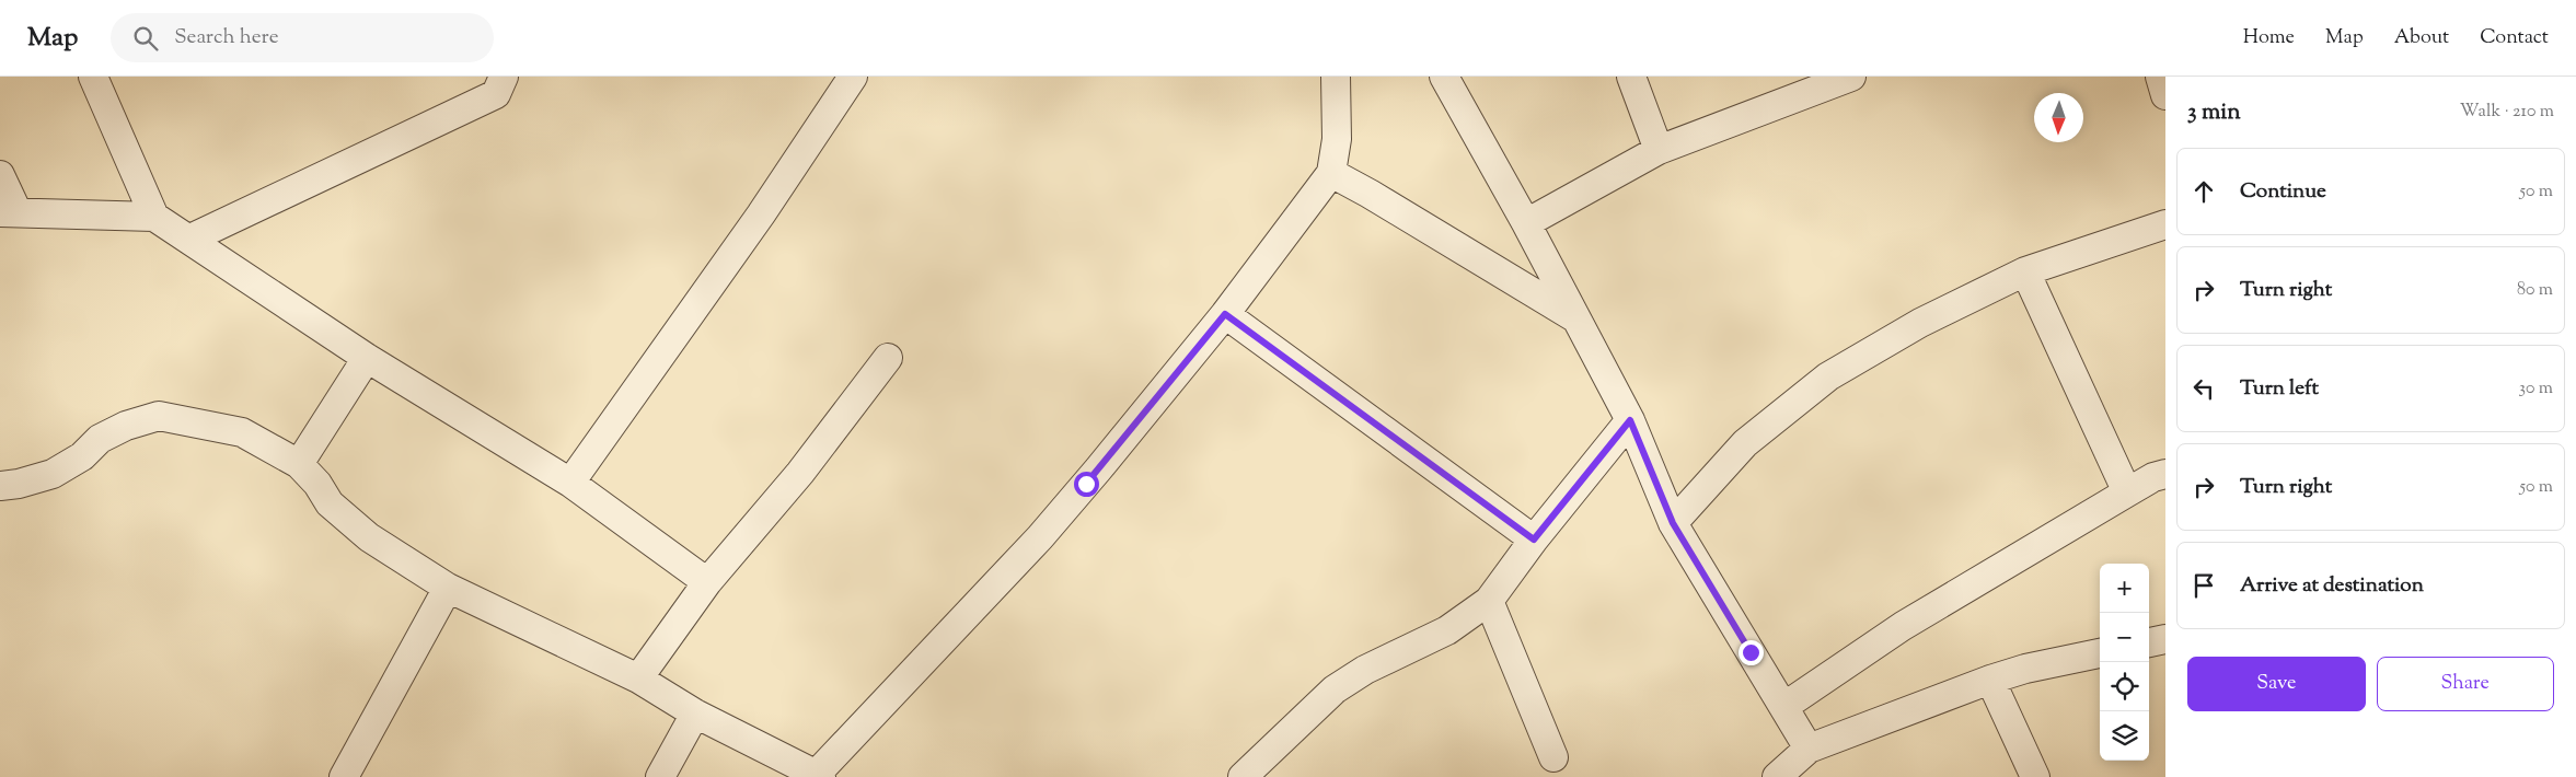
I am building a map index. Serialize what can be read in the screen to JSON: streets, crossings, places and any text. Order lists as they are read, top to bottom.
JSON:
{
  "north": "bottom",
  "page": {
    "header": "Map",
    "search": "Search here",
    "nav": [
      "Home",
      "Map",
      "About",
      "Contact"
    ],
    "heading": ["3 min", "Walk · 210 m"],
    "list": [
      ["Continue", "50 m"],
      ["Turn right", "80 m"],
      ["Turn left", "30 m"],
      ["Turn right", "50 m"],
      "Arrive at destination"
    ],
    "map_buttons": ["+", "−"],
    "buttons": ["Save", "Share"]
  }
}
